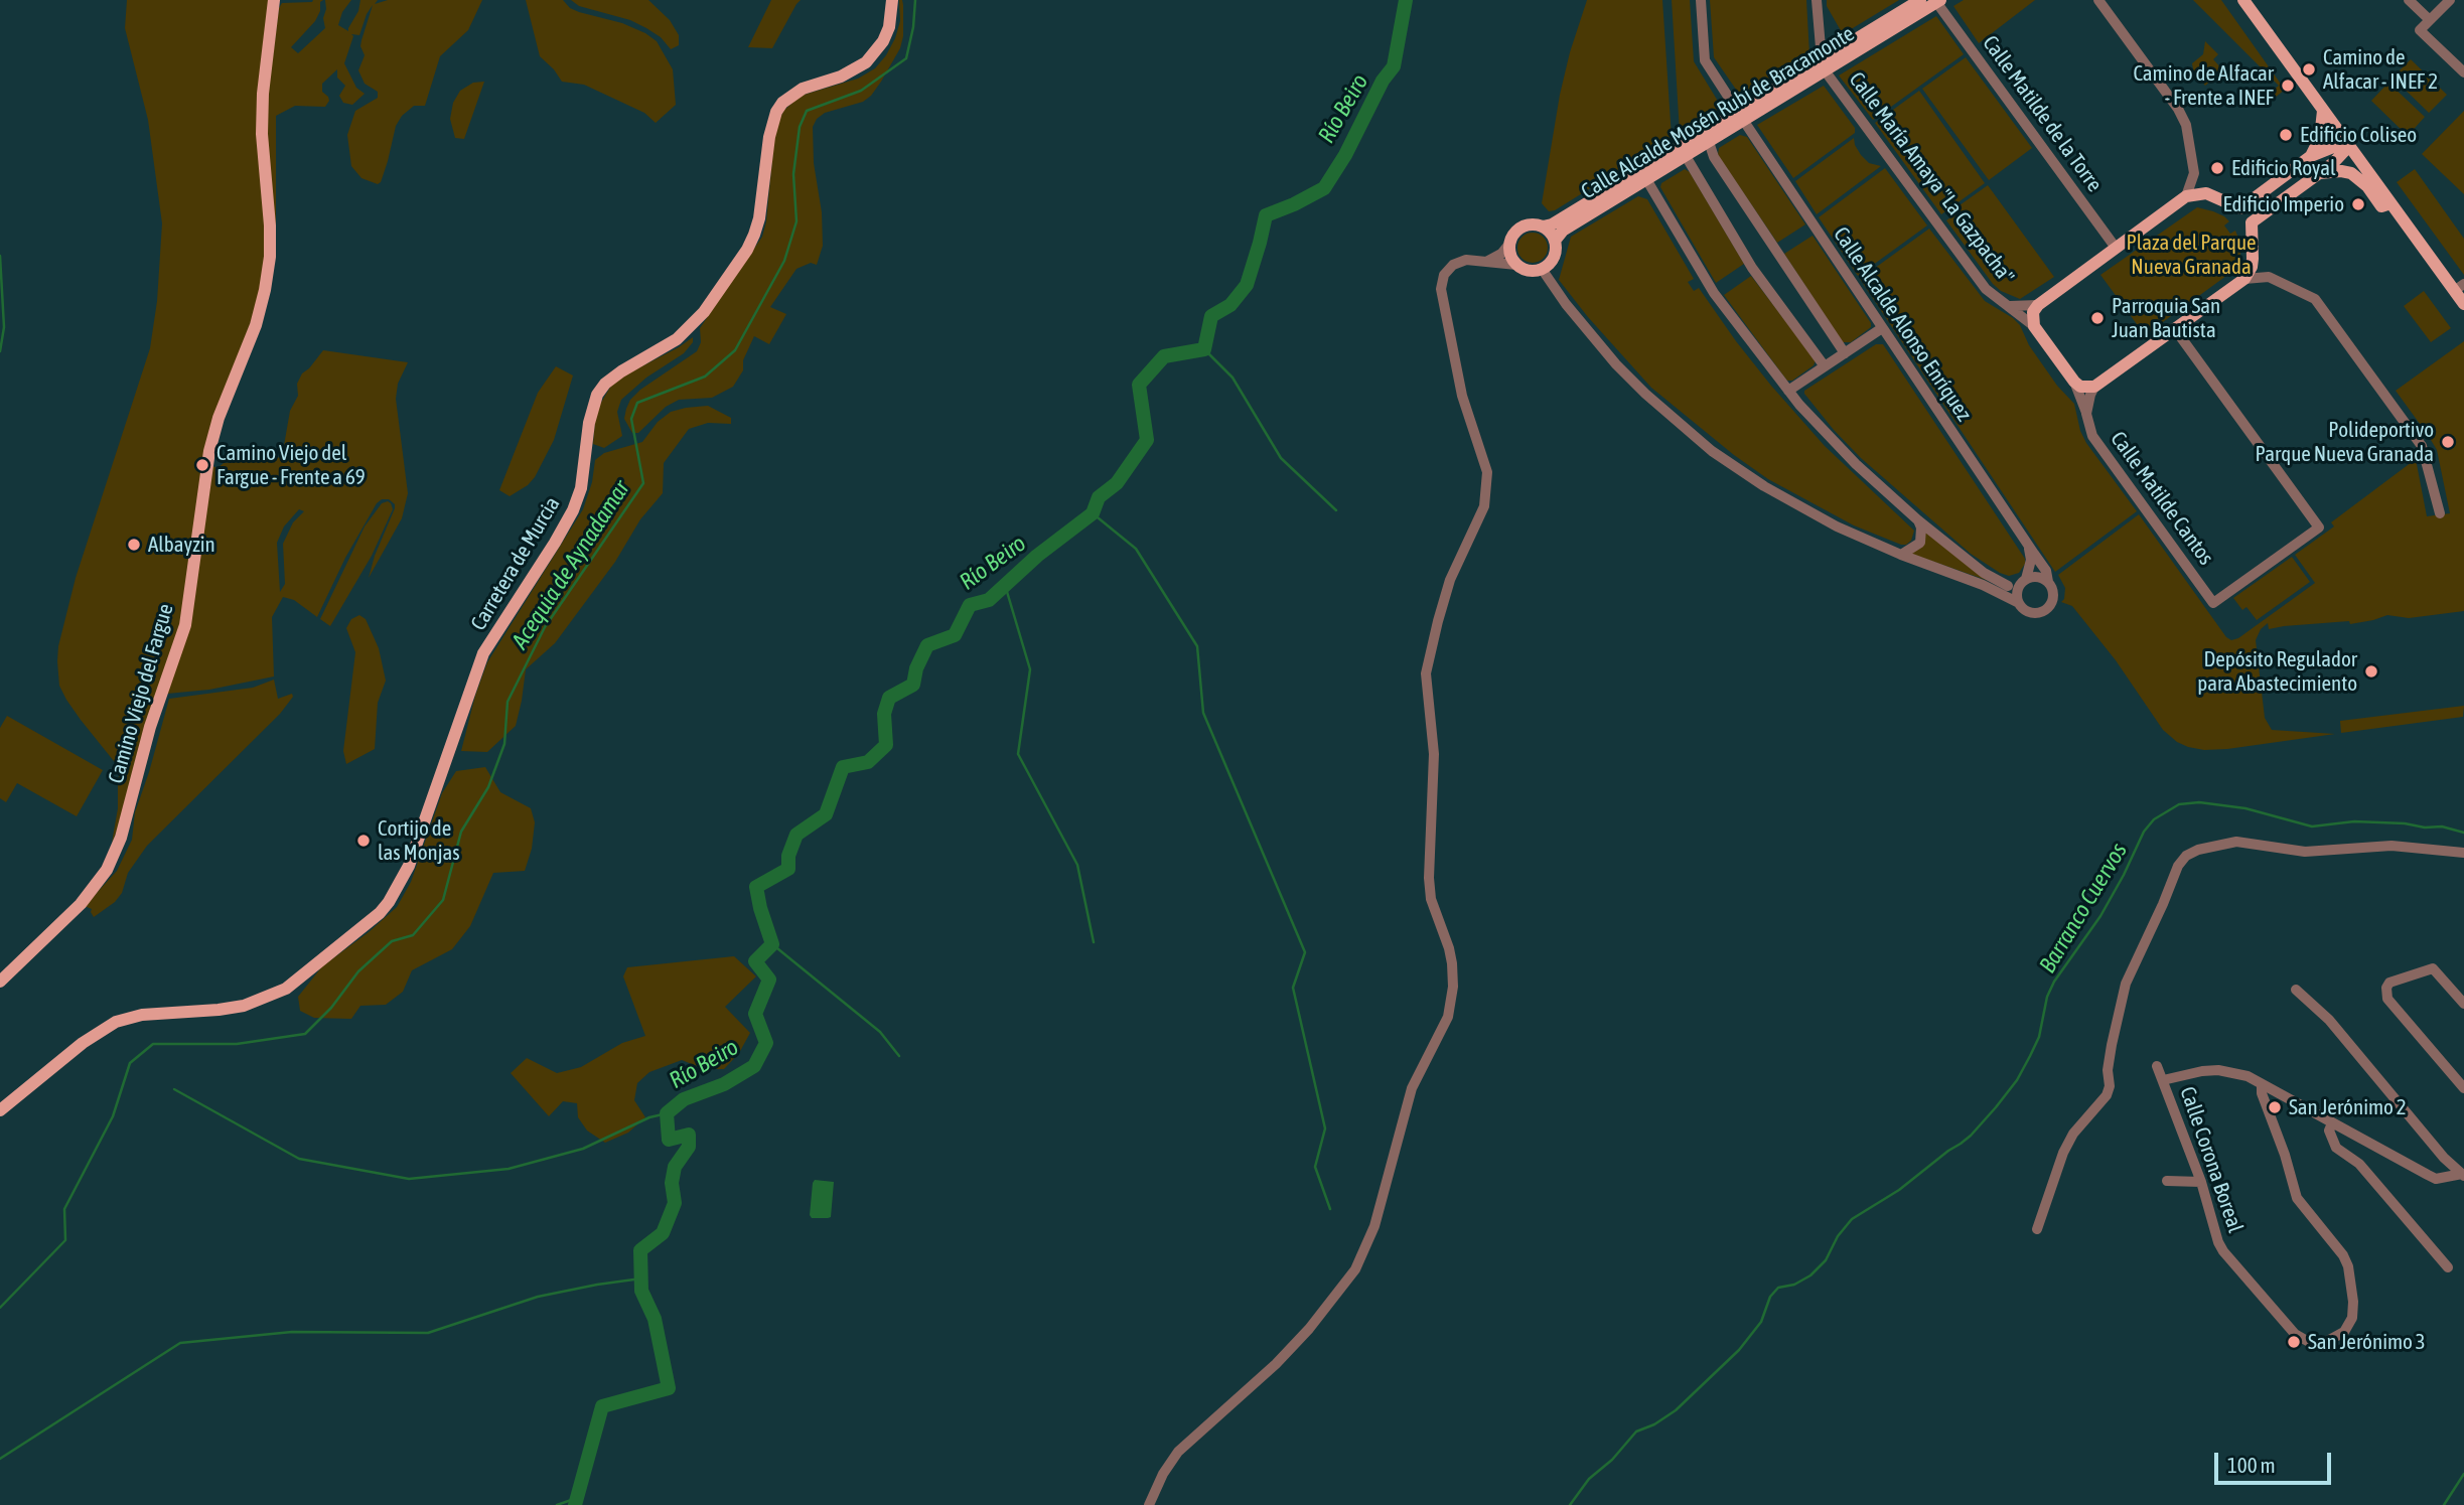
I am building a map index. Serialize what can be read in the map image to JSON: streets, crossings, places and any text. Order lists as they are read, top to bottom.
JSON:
{
  "streets": {
    "main road": ["Calle Alcalde Mosén Rubí de Bracamonte", "Carretera de Murcia", "Camino Viejo del Fargue"],
    "street": [
      "Calle Matilde de la Torre",
      "Calle María Amaya \"La Gazpacha\"",
      "Calle Alcalde Alonso Enríquez",
      "Calle Matilde Cantos",
      "Calle Corona Boreal"
    ]
  },
  "crossings": [
    ["Calle Alcalde Mosén Rubí de Bracamonte", "Calle Matilde de la Torre"],
    ["Calle Alcalde Mosén Rubí de Bracamonte", "Calle María Amaya \"La Gazpacha\""],
    ["Calle Alcalde Mosén Rubí de Bracamonte", "Calle Alcalde Alonso Enríquez"]
  ],
  "water": ["Río Beiro", "Acequia de Aynadamar", "Barranco Cuervos"],
  "parks": ["Plaza del Parque Nueva Granada"],
  "places": [
    "Camino de Alfacar - INEF 2",
    "Camino de Alfacar - Frente a INEF",
    "Edificio Coliseo",
    "Edificio Royal",
    "Edificio Imperio",
    "Parroquia San Juan Bautista",
    "Polideportivo Parque Nueva Granada",
    "Camino Viejo del Fargue - Frente a 69",
    "Albayzin",
    "Depósito Regulador para Abastecimiento",
    "Cortijo de las Monjas",
    "San Jerónimo 2",
    "San Jerónimo 3"
  ],
  "scale_bar": "100 m"
}
